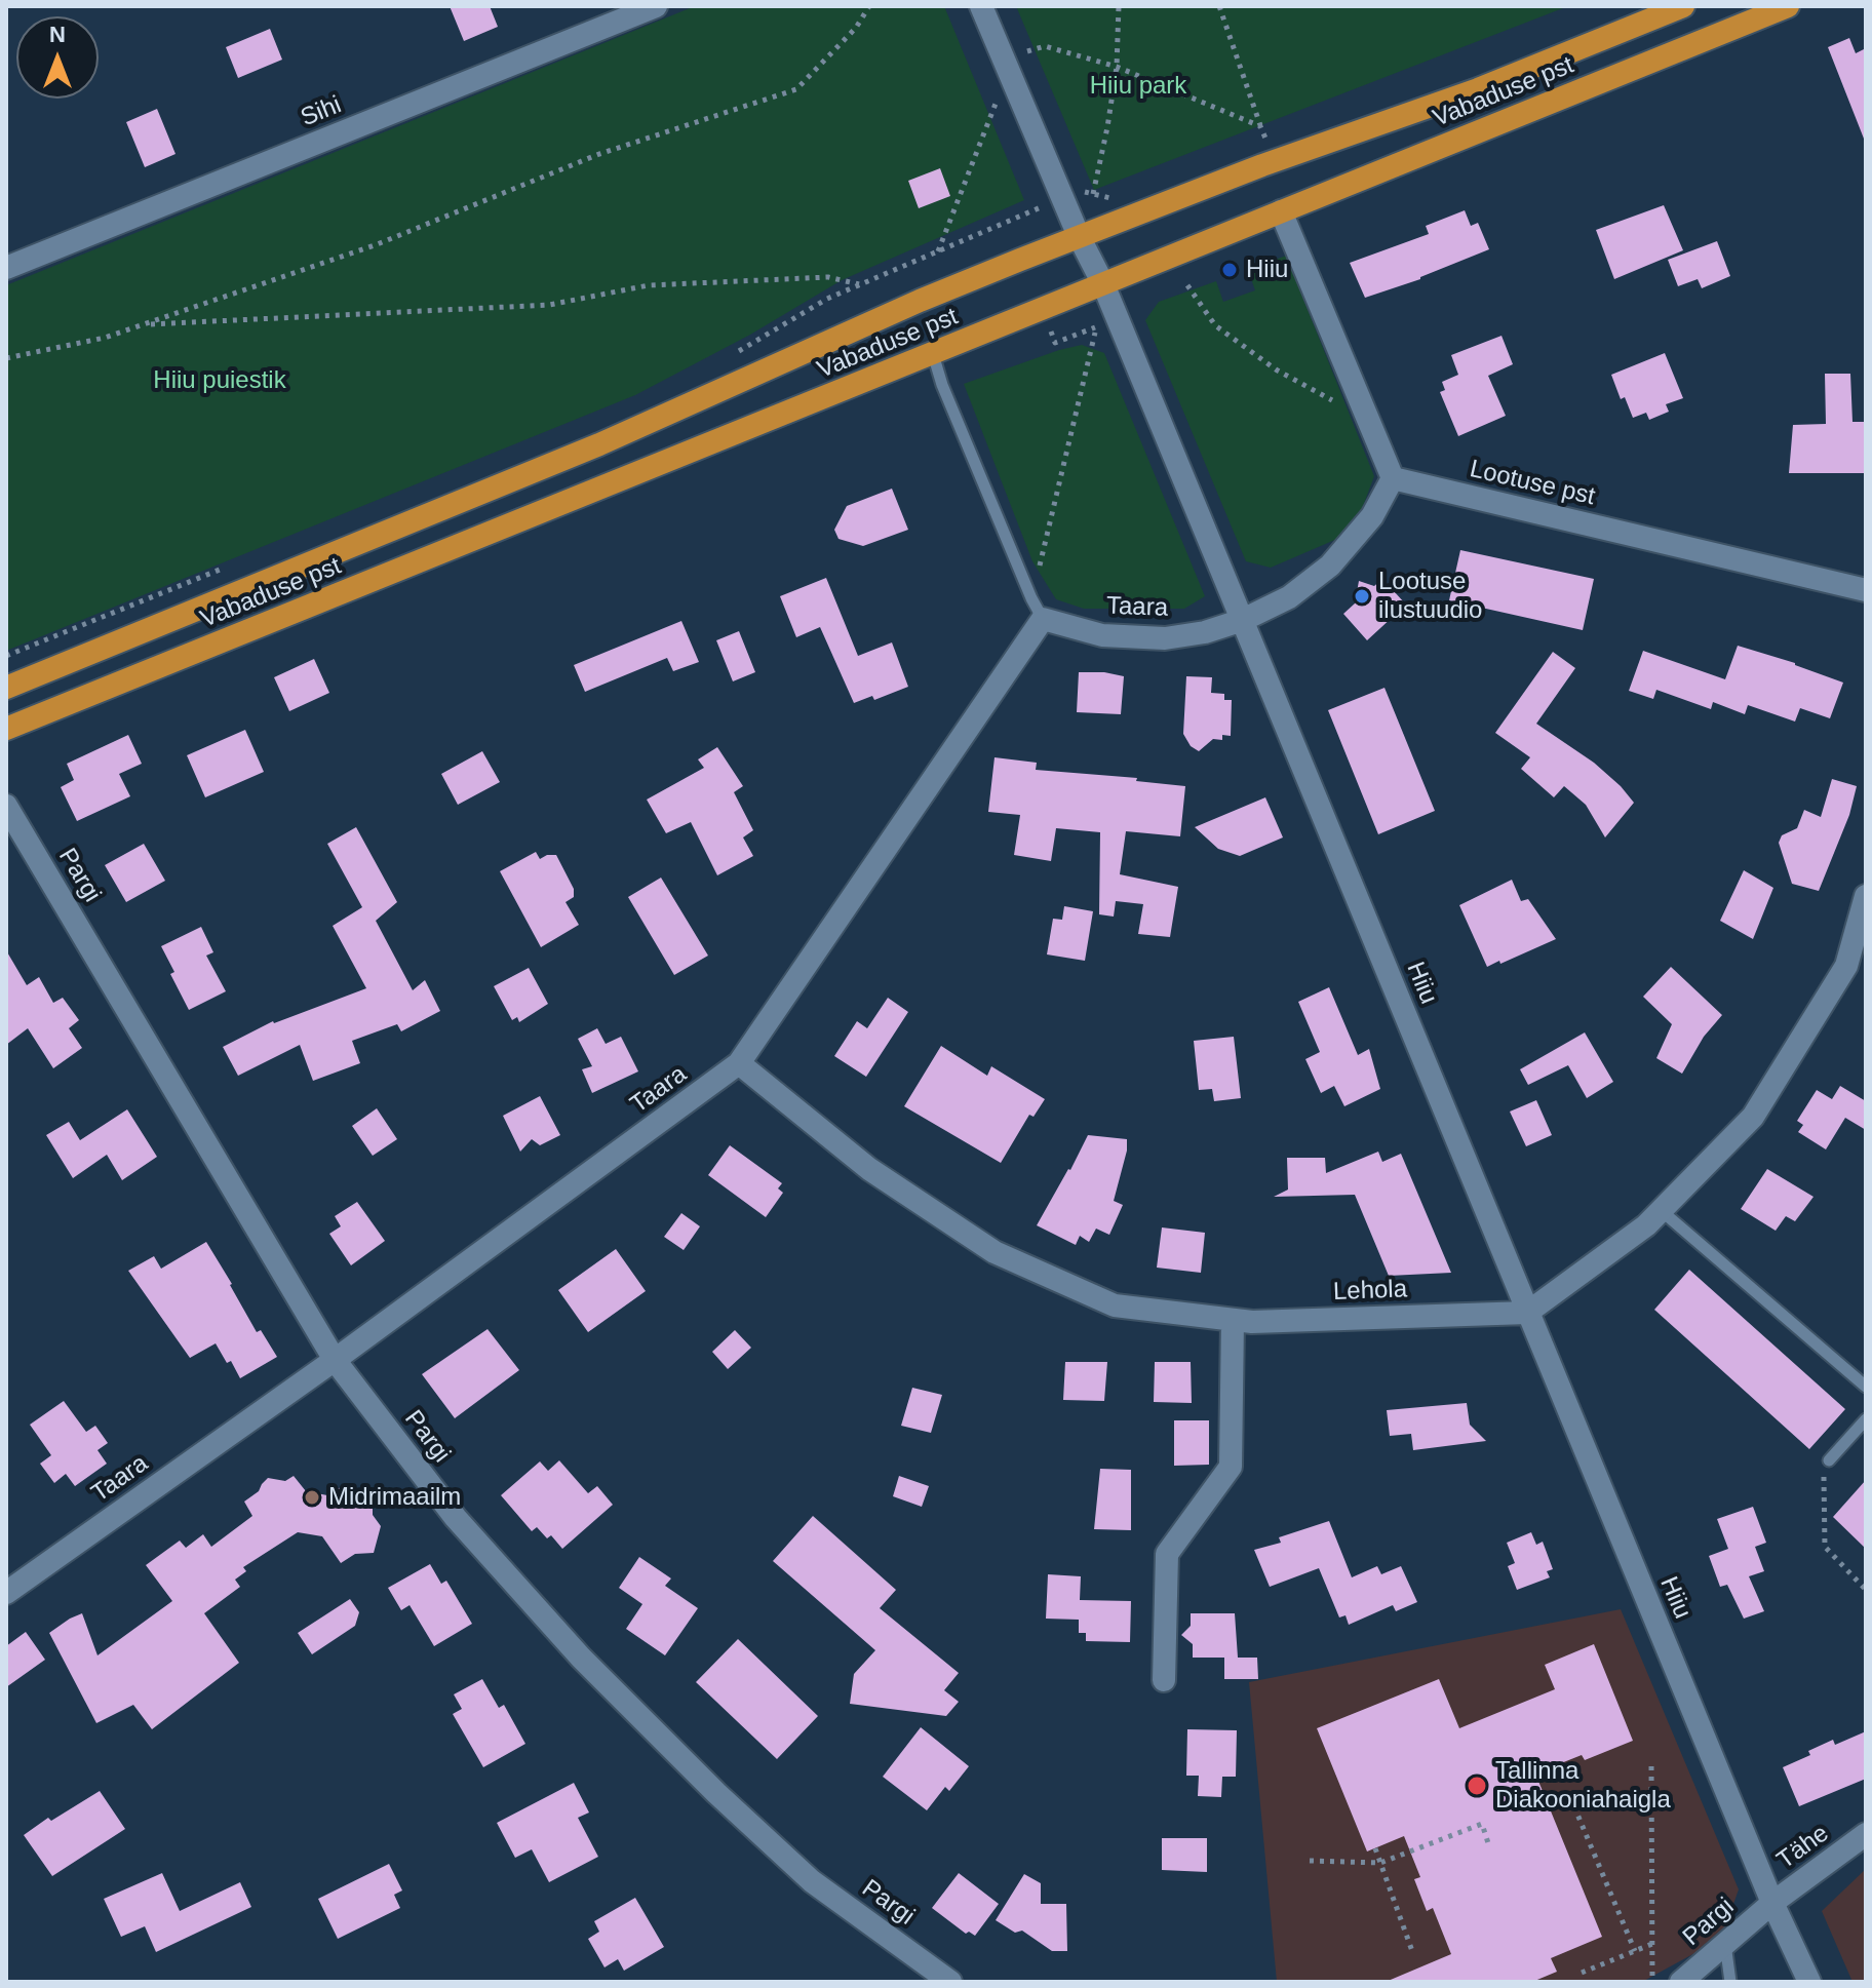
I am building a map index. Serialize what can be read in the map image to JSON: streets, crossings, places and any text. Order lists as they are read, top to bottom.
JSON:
{
  "streets": {
    "highway": ["Vabaduse pst"],
    "street": [
      "Sihi",
      "Lootuse pst",
      "Taara",
      "Pargi",
      "Hiiu",
      "Lehola",
      "Tähe"
    ]
  },
  "crossings": [
    ["Vabaduse pst", "Hiiu"],
    ["Taara", "Pargi"],
    ["Taara", "Hiiu"],
    ["Taara", "Lehola"],
    ["Pargi", "Hiiu"],
    ["Pargi", "Tähe"],
    ["Hiiu", "Lehola"],
    ["Hiiu", "Tähe"]
  ],
  "parks": ["Hiiu park", "Hiiu puiestik"],
  "places": [
    "Hiiu",
    "Lootuse ilustuudio",
    "Midrimaailm",
    "Tallinna Diakooniahaigla"
  ],
  "north": "top"
}
